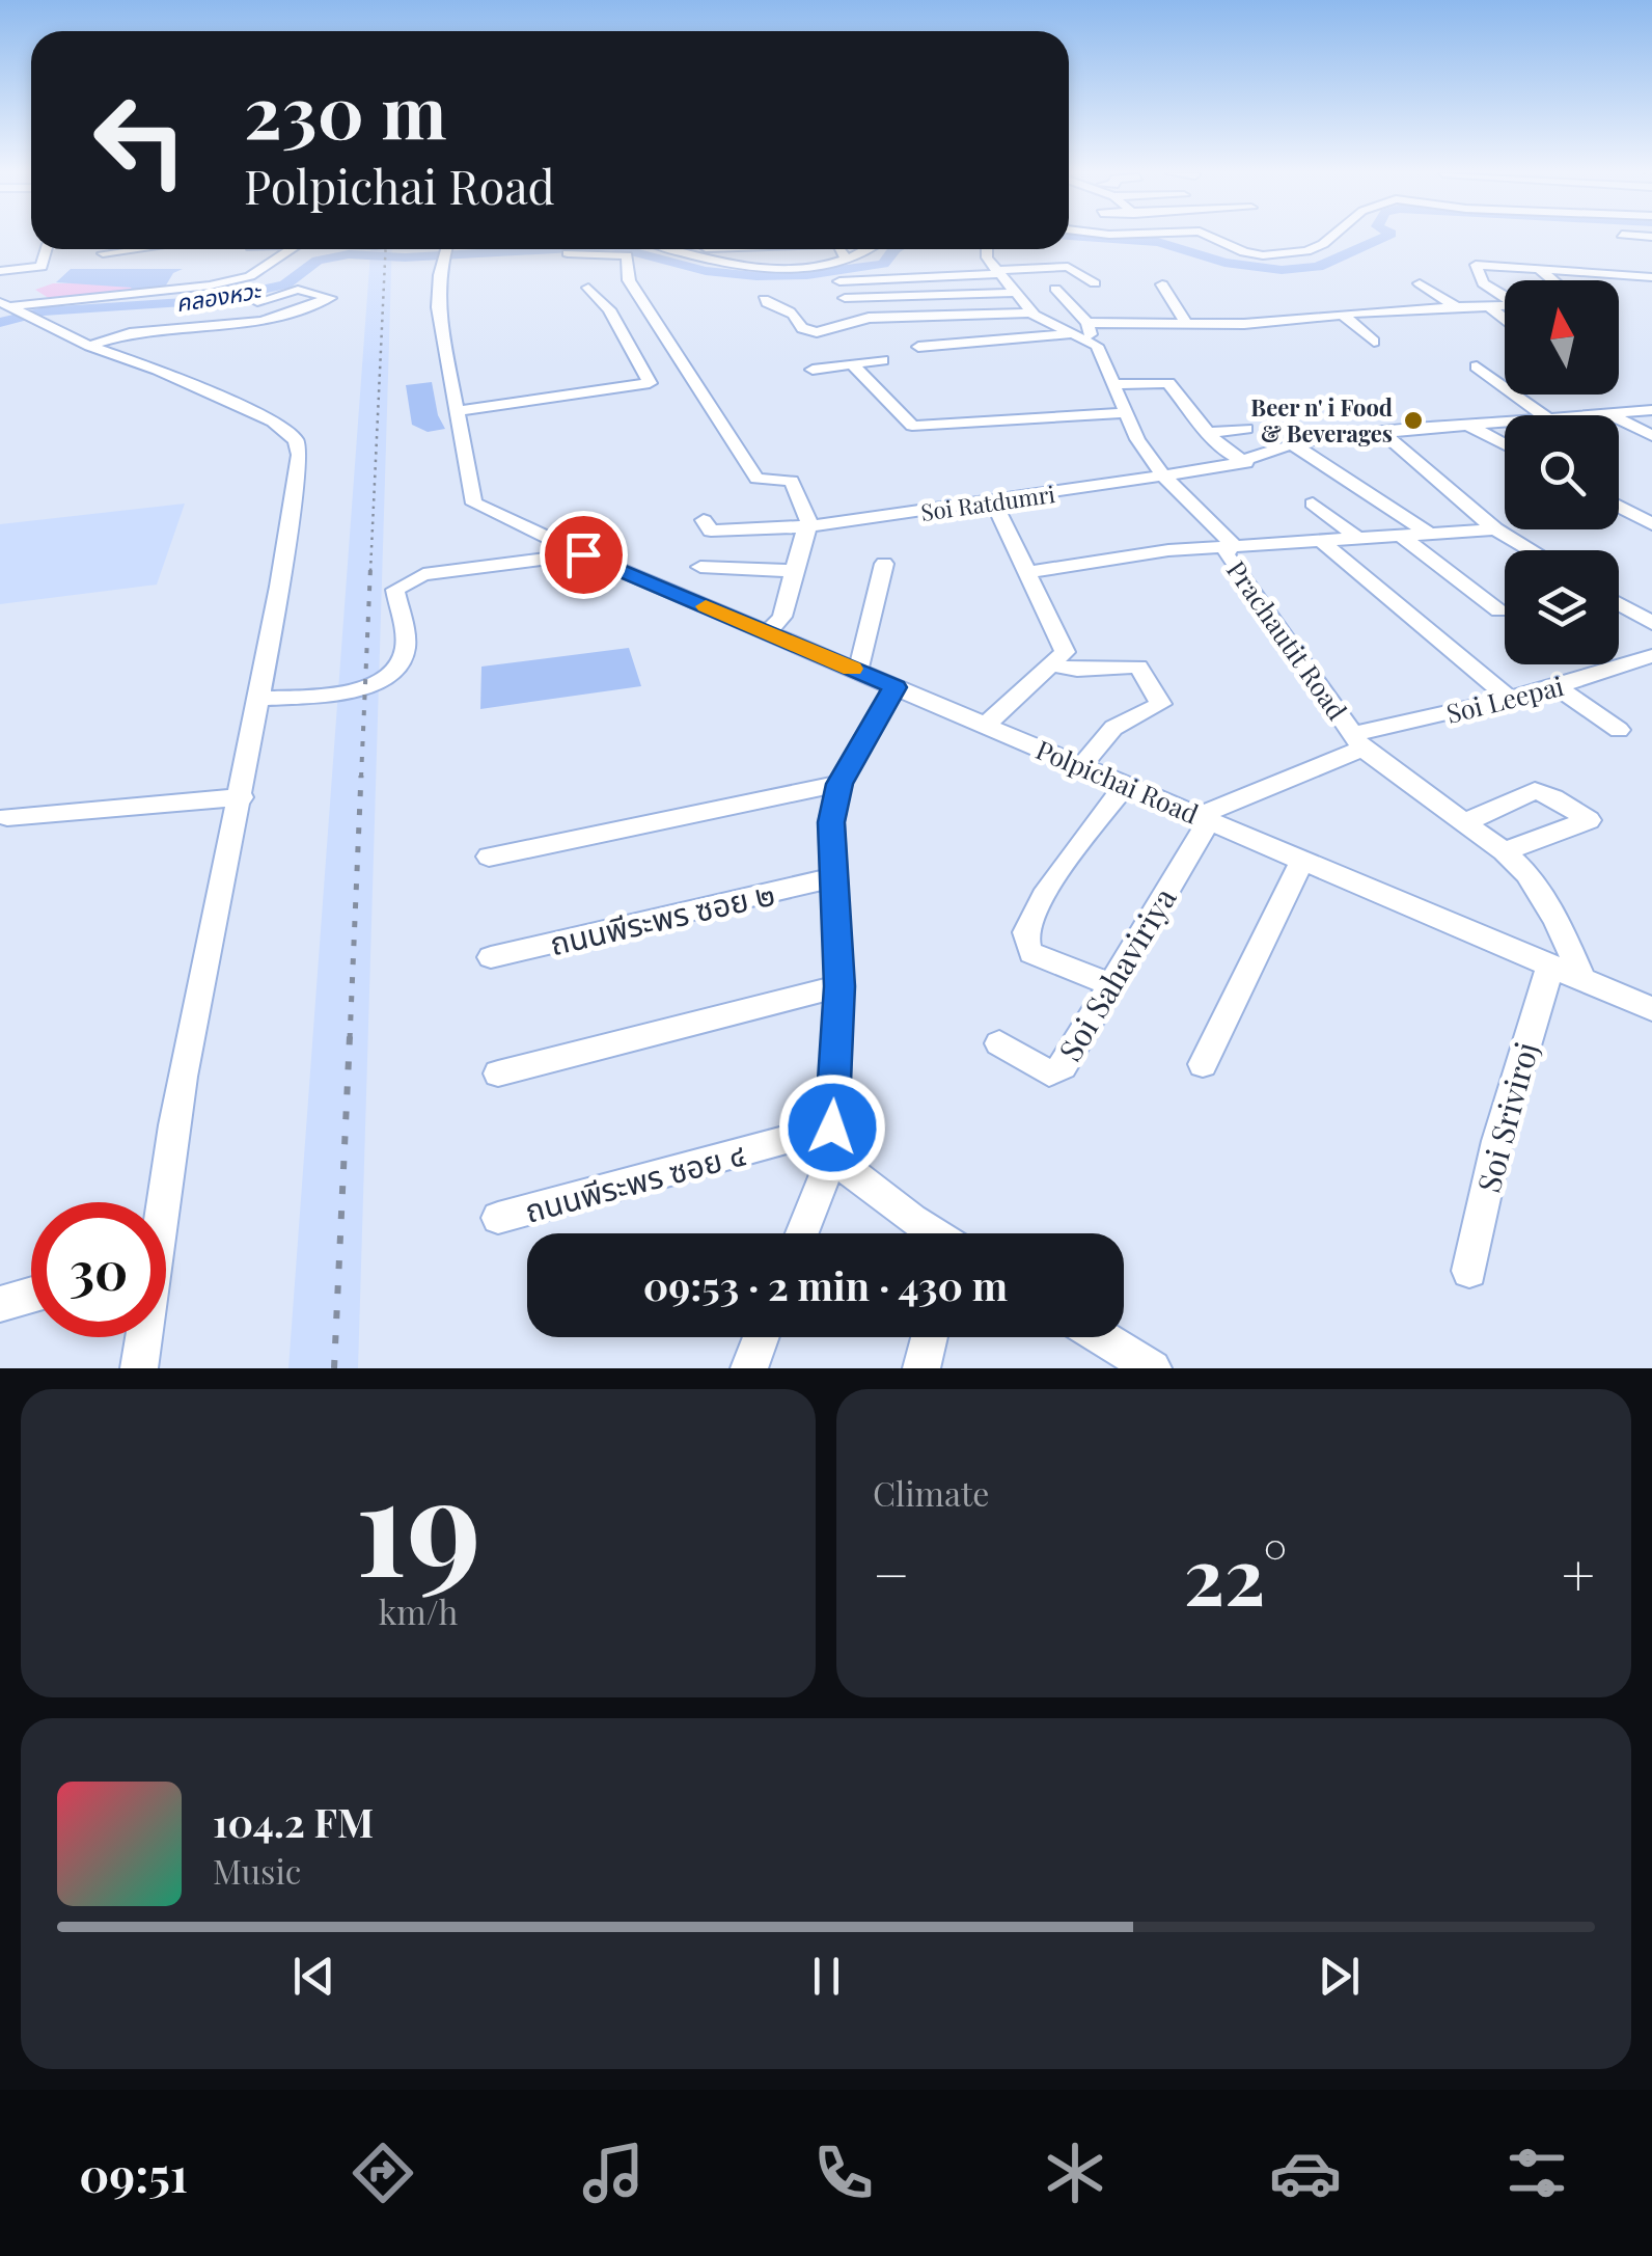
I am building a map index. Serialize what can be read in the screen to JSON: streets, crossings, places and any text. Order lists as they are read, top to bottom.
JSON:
{
  "streets": {
    "street": [
      "Soi Ratdumri",
      "Prachautit Road",
      "Soi Leepai",
      "Polpichai Road",
      "ถนนพีระพร ซอย ๒",
      "Soi Sahaviriya",
      "Soi Sriviroj",
      "ถนนพีระพร ซอย ๔"
    ]
  },
  "crossings": [
    ["Soi Ratdumri", "Prachautit Road"],
    ["Prachautit Road", "Soi Leepai"],
    ["Prachautit Road", "Polpichai Road"],
    ["Soi Leepai", "Polpichai Road"],
    ["Soi Leepai", "Soi Sahaviriya"],
    ["Polpichai Road", "Soi Sahaviriya"],
    ["Polpichai Road", "Soi Sriviroj"]
  ],
  "water": ["คลองหวะ"],
  "places": ["Beer n' i Food & Beverages"],
  "north": "top",
  "page": {
    "turn": ["230 m", "Polpichai Road"],
    "limit": "30",
    "trip": "09:53 · 2 min · 430 m",
    "tile": [
      ["19", "km/h"],
      "Climate"
    ],
    "heat": ["−", "22°", "+"],
    "song": ["104.2 FM", "Music"],
    "tabs": "09:51"
  }
}
